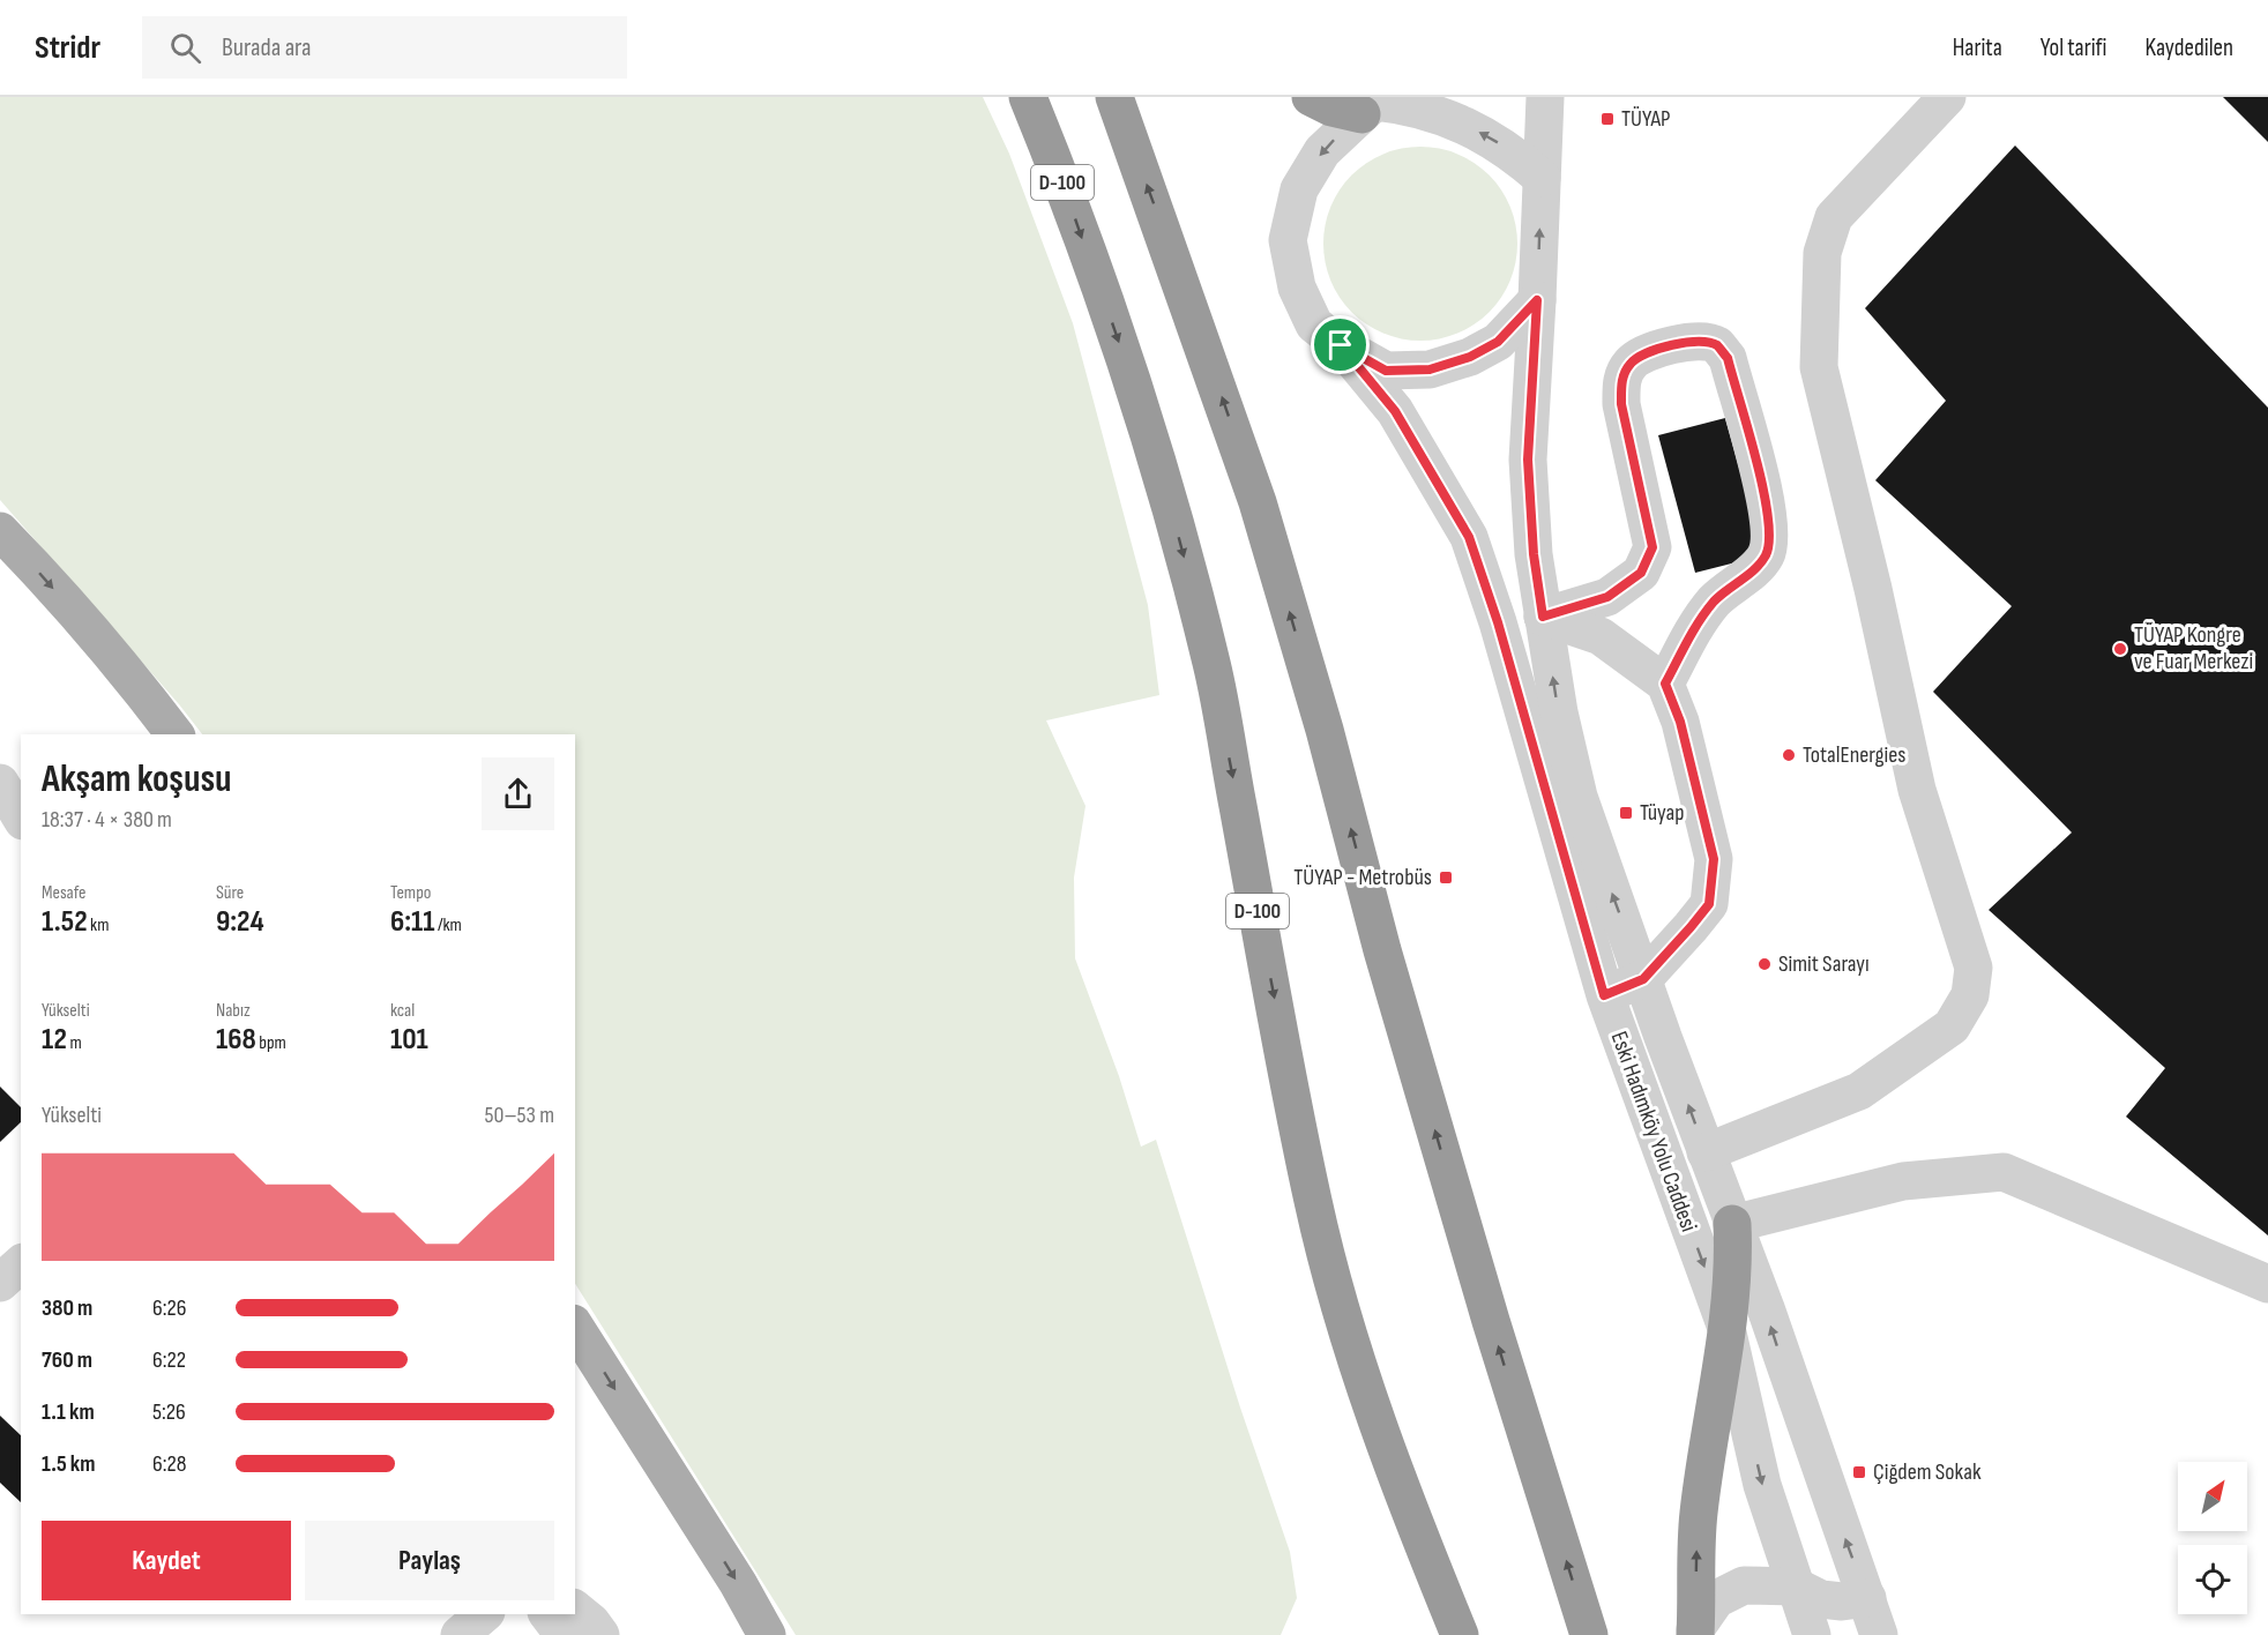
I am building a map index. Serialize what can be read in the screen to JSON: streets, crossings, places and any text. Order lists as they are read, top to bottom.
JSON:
{
  "streets": {
    "highway": ["D-100"],
    "street": ["Eski Hadımköy Yolu Caddesi"]
  },
  "places": {
    "transit": [
      "TÜYAP",
      "Tüyap",
      "TÜYAP - Metrobüs",
      "Çiğdem Sokak"
    ],
    "other": ["TÜYAP Kongre ve Fuar Merkezi", "TotalEnergies", "Simit Sarayı"]
  },
  "north": "top right",
  "page": {
    "header": "Stridr",
    "search": "Burada ara",
    "nav": ["Harita", "Yol tarifi", "Kaydedilen"],
    "heading": ["Akşam koşusu", "18:37 · 4 × 380 m"],
    "stats": [
      ["Mesafe", "1.52 km"],
      ["Süre", "9:24"],
      ["Tempo", "6:11 /km"],
      ["Yükselti", "12 m"],
      ["Nabız", "168 bpm"],
      ["kcal", "101"]
    ],
    "chart": ["Yükselti", "50–53 m"],
    "list": [
      {
        "name": "380 m",
        "note": "6:26"
      },
      {
        "name": "760 m",
        "note": "6:22"
      },
      {
        "name": "1.1 km",
        "note": "5:26"
      },
      {
        "name": "1.5 km",
        "note": "6:28"
      }
    ],
    "buttons": ["Kaydet", "Paylaş"]
  }
}
